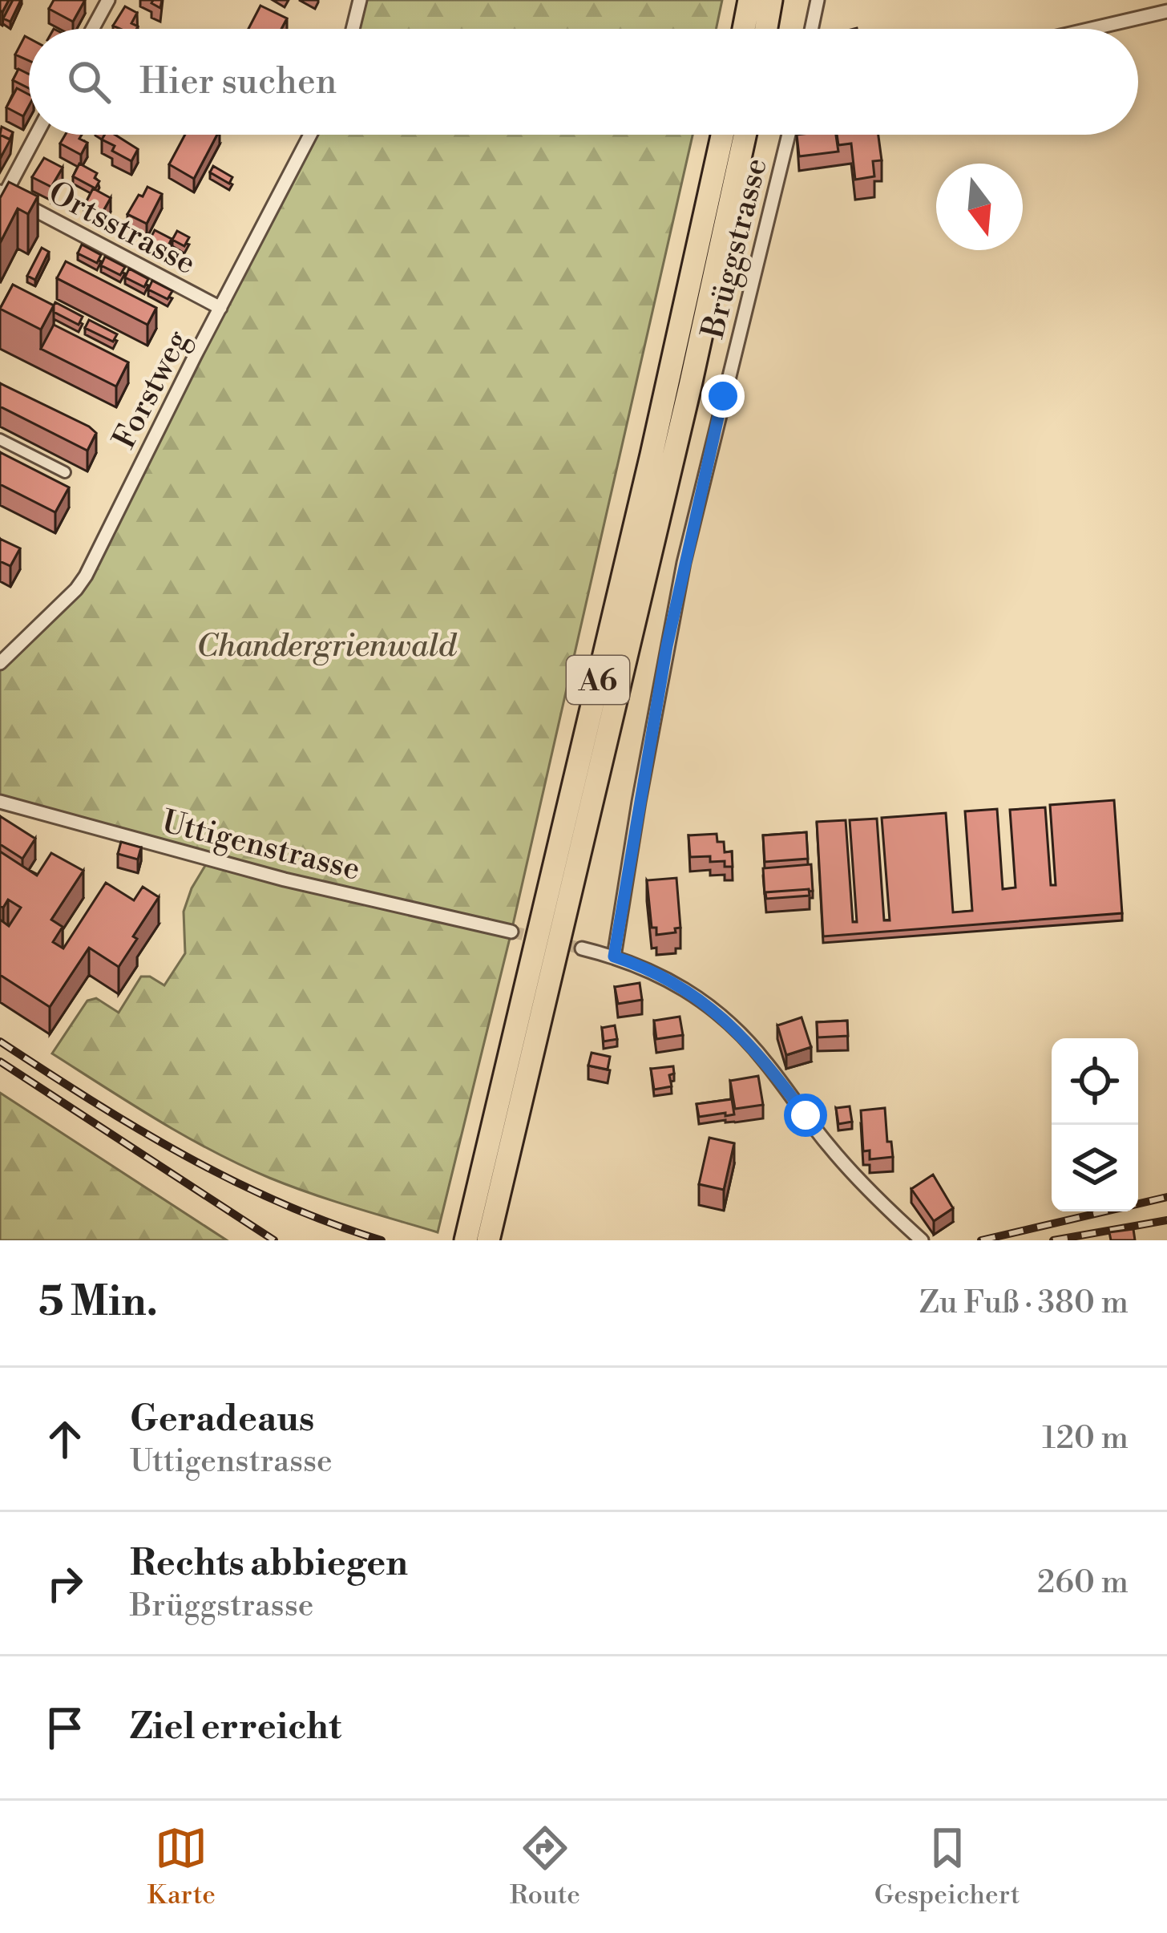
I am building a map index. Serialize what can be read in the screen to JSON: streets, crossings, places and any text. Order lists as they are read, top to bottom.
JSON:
{
  "streets": {
    "highway": ["A6"],
    "street": [
      "Ortsstrasse",
      "Brüggstrasse",
      "Forstweg",
      "Uttigenstrasse"
    ]
  },
  "crossings": [
    ["Ortsstrasse", "Forstweg"]
  ],
  "parks": ["Chandergrienwald"],
  "north": "bottom",
  "page": {
    "search": "Hier suchen",
    "heading": ["5 Min.", "Zu Fuß · 380 m"],
    "list": [
      ["Geradeaus", "Uttigenstrasse", "120 m"],
      ["Rechts abbiegen", "Brüggstrasse", "260 m"],
      "Ziel erreicht"
    ],
    "nav": ["Karte", "Route", "Gespeichert"]
  }
}
